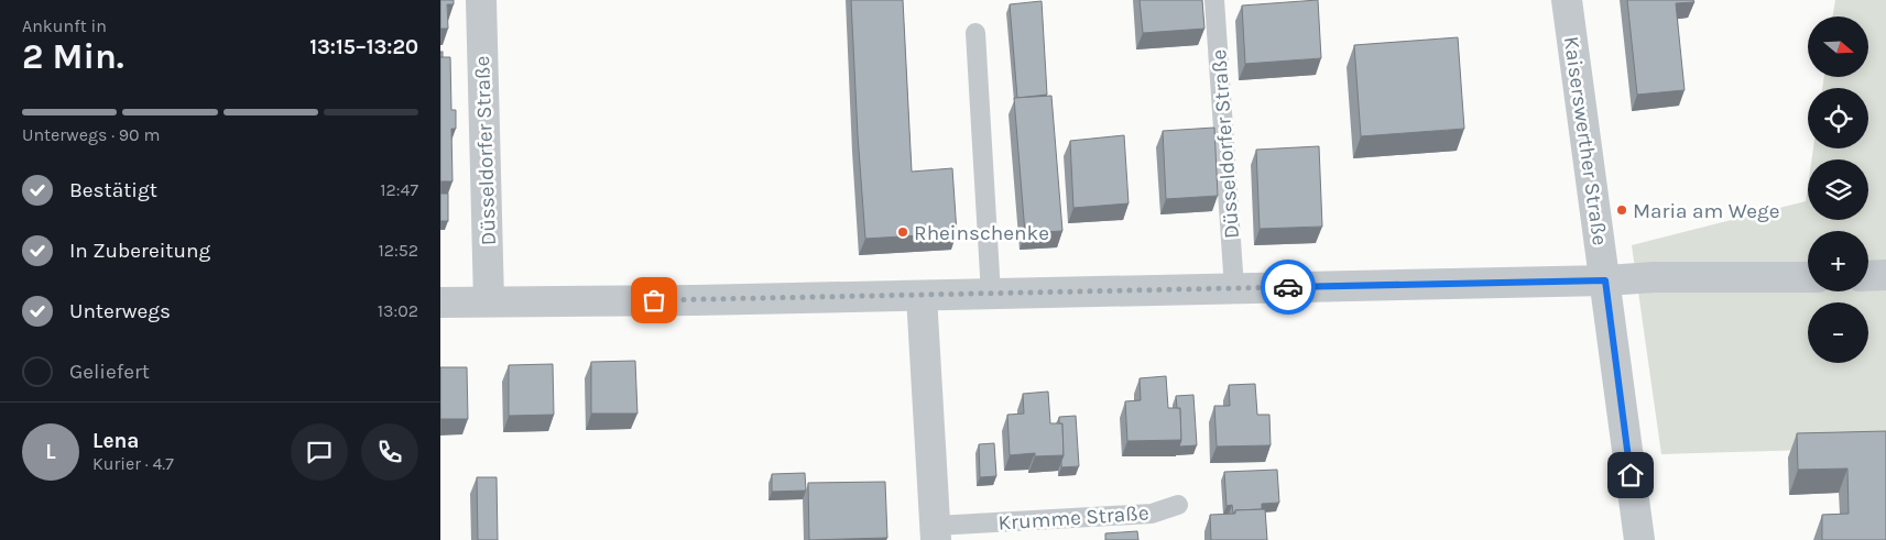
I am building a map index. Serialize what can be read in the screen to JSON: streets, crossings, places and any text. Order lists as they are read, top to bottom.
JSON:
{
  "streets": {
    "street": ["Kaiserswerther Straße", "Düsseldorfer Straße", "Krumme Straße"]
  },
  "places": ["Maria am Wege", "Rheinschenke"],
  "north": "right",
  "page": {
    "heading": ["2 Min.", "Ankunft in", "13:15–13:20"],
    "panel": ["Lena", "Kurier · 4.7"],
    "map_buttons": ["+", "−"],
    "bar": "Unterwegs · 90 m",
    "list": [
      ["Bestätigt", "12:47"],
      ["In Zubereitung", "12:52"],
      ["Unterwegs", "13:02"],
      "Geliefert"
    ],
    "round": "L"
  }
}
